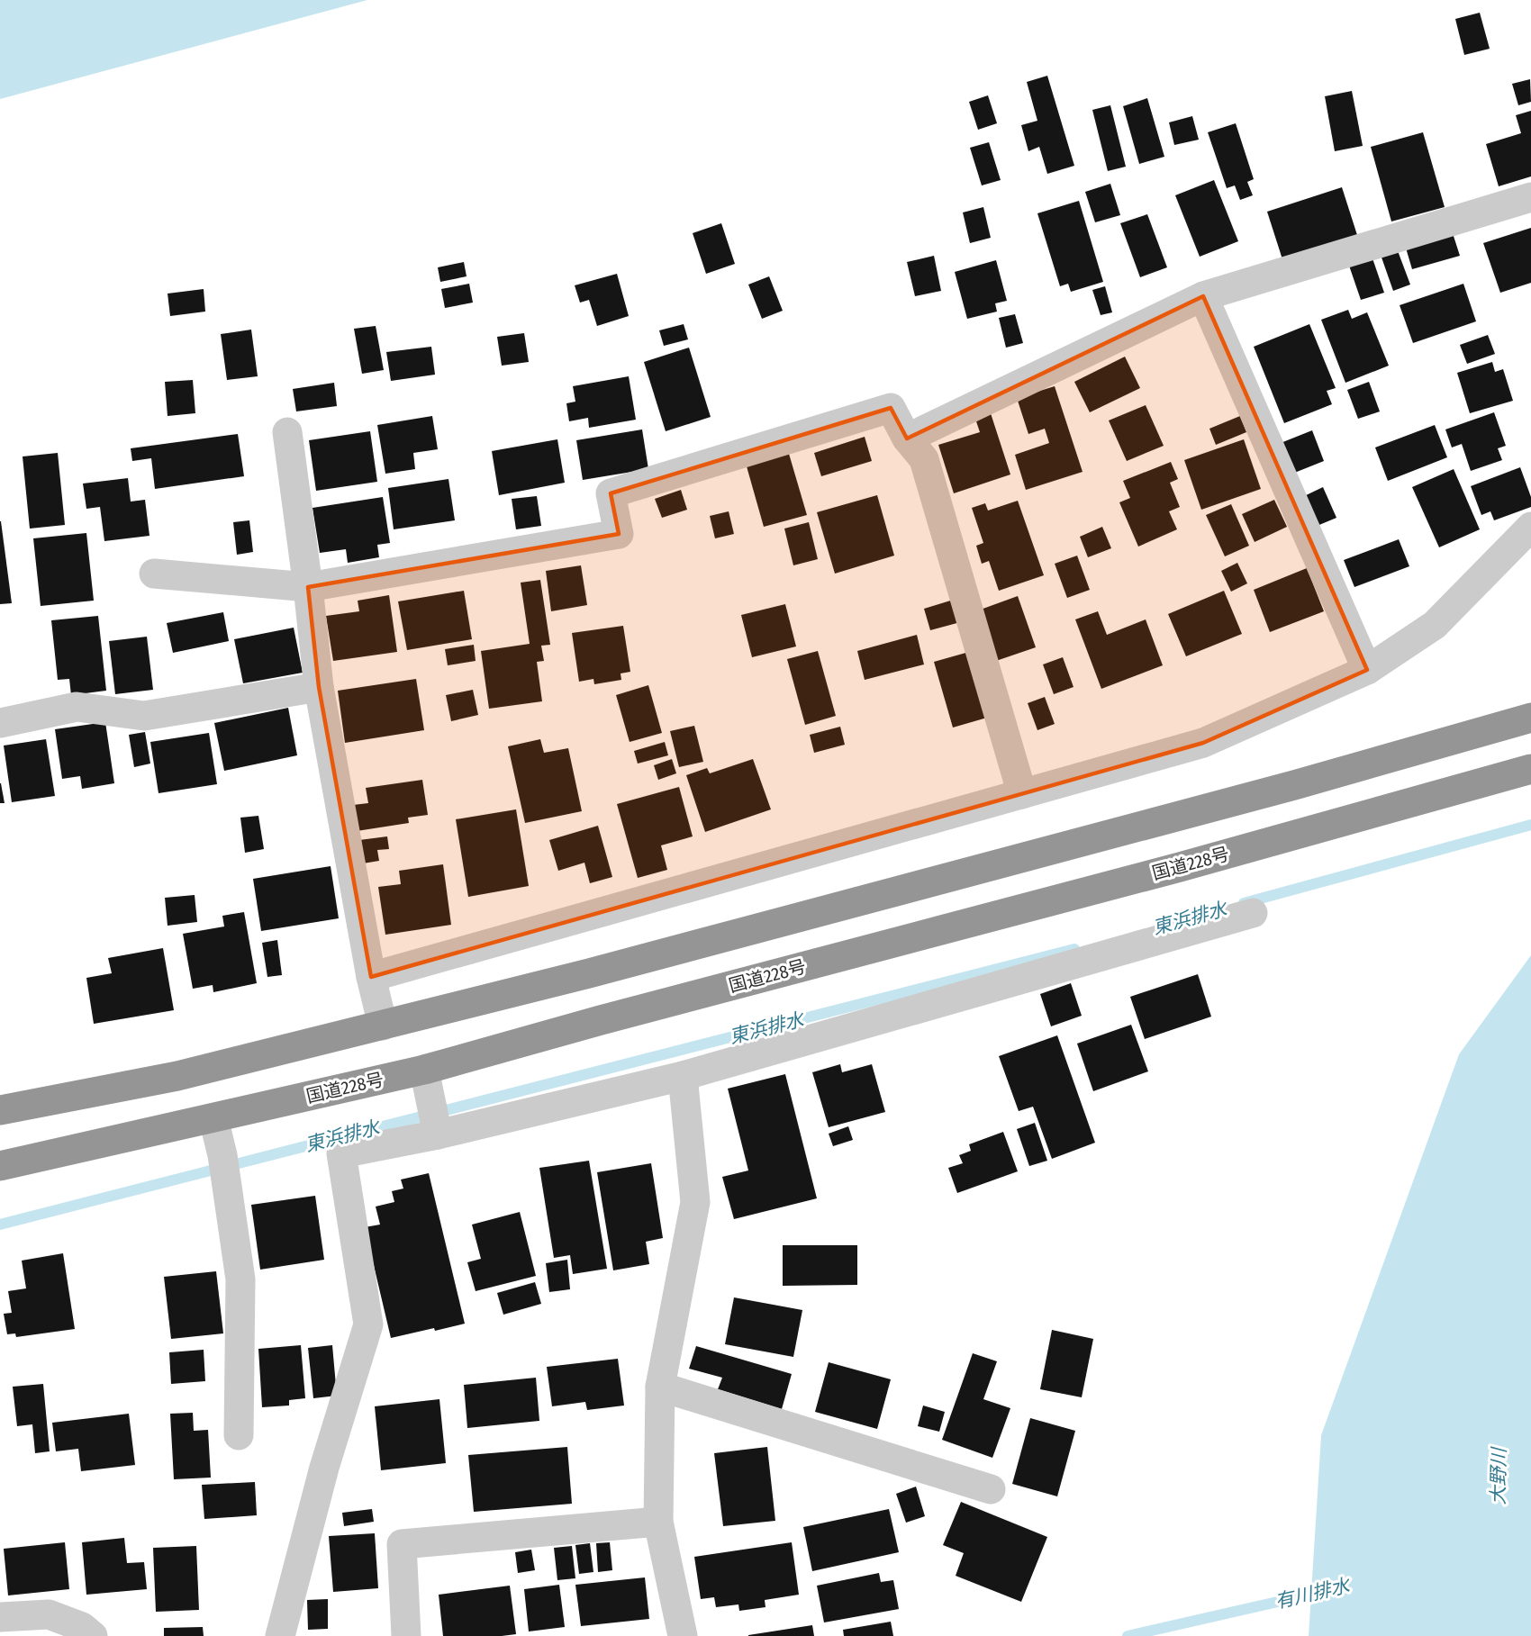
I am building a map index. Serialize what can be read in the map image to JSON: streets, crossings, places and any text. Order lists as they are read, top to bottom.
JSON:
{
  "streets": {
    "highway": ["国道228号"]
  },
  "water": ["東浜排水", "大野川", "有川排水"]
}
